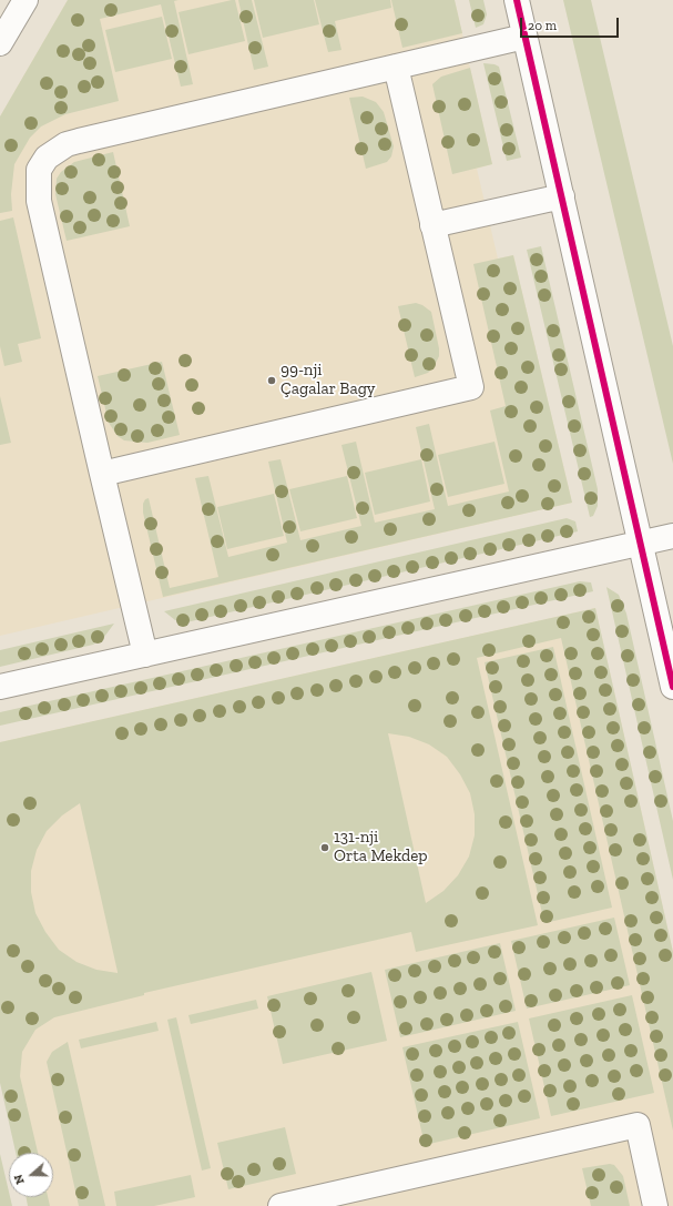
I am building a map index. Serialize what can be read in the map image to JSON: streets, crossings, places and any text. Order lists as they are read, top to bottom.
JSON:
{
  "places": ["99-nji Çagalar Bagy", "131-nji Orta Mekdep"],
  "scale_bar": "20 m",
  "north": "left"
}
